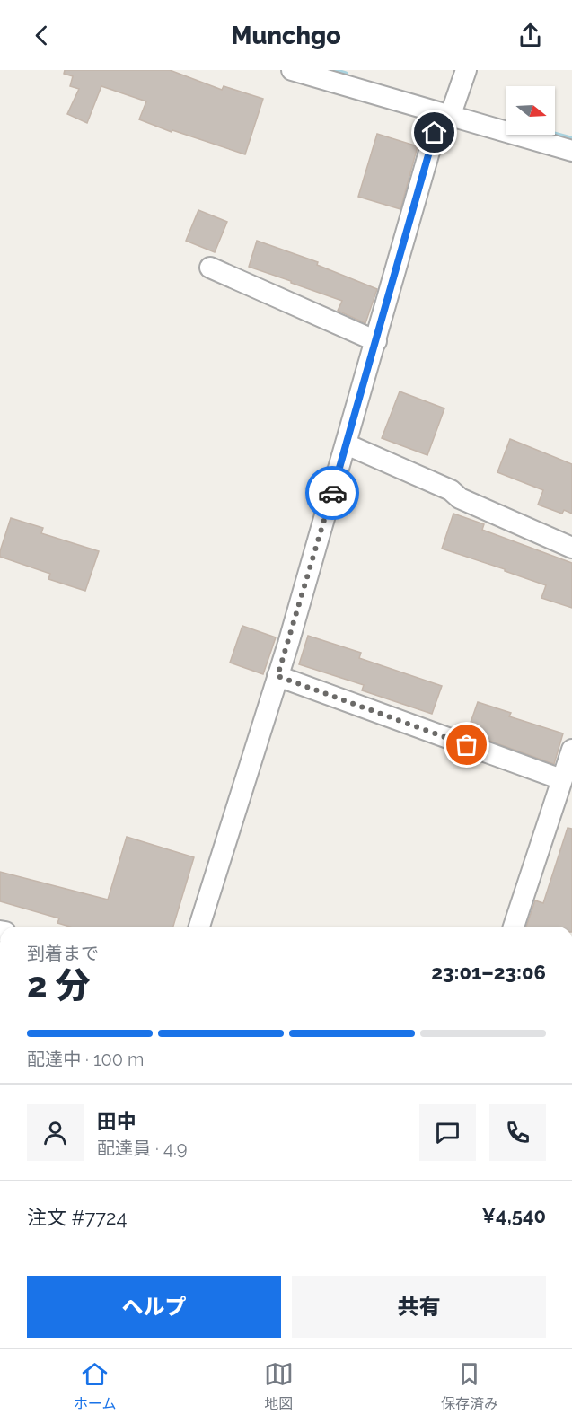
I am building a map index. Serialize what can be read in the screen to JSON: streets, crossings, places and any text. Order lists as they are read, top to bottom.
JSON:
{
  "north": "right",
  "page": {
    "header": "Munchgo",
    "heading": ["2 分", "到着まで", "23:01–23:06"],
    "panel": [
      "田中",
      "配達員 · 4.9",
      "注文 #7724",
      "¥4,540"
    ],
    "bar": "配達中 · 100 m",
    "buttons": ["ヘルプ", "共有"],
    "tabs": ["ホーム", "地図", "保存済み"]
  }
}
